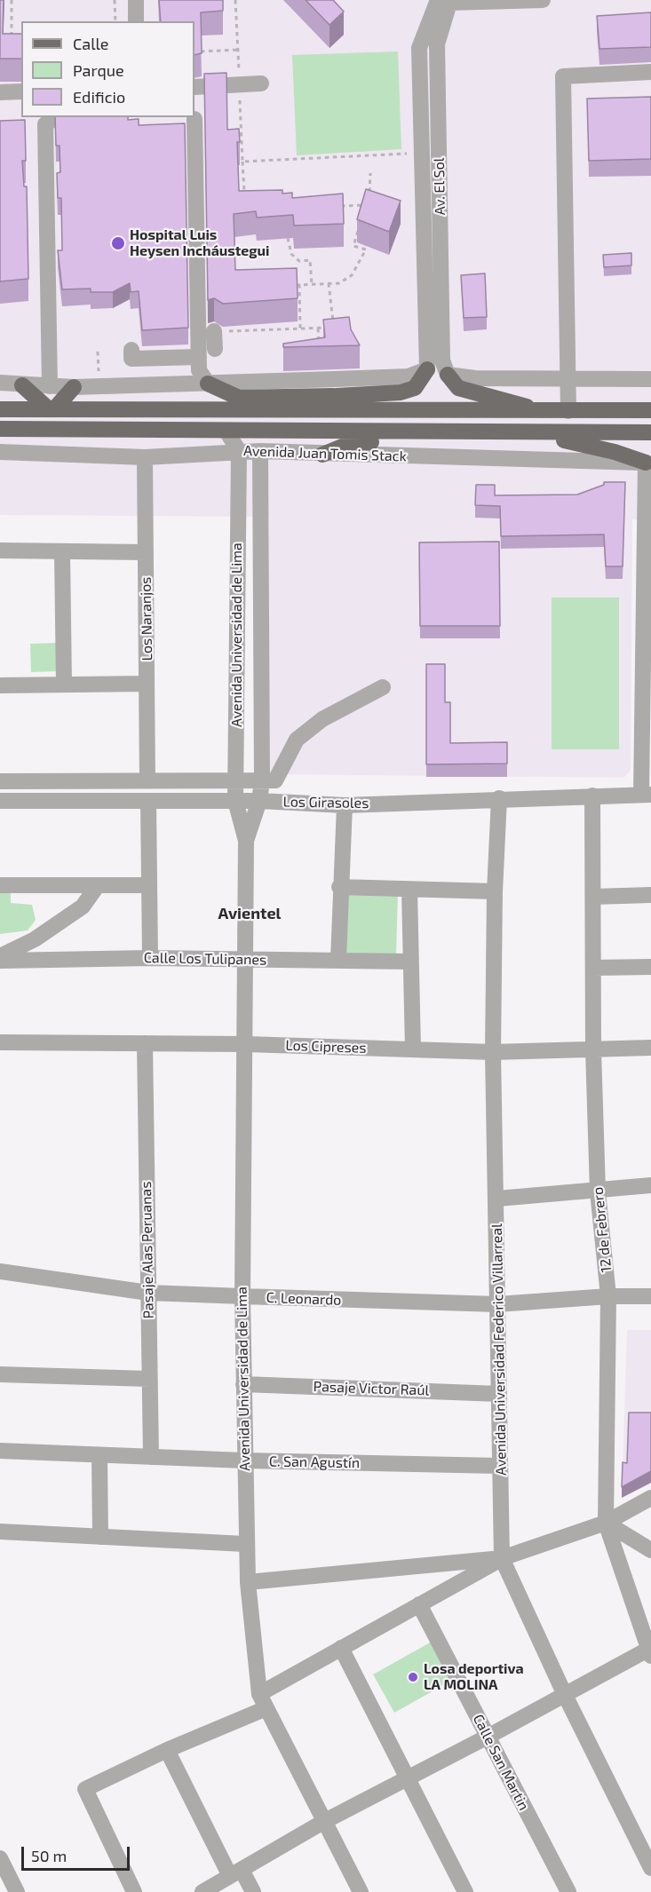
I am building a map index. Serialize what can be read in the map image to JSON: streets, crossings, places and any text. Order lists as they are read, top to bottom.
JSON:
{
  "streets": {
    "main road": ["Avenida Juan Tomis Stack"],
    "street": [
      "Av. El Sol",
      "Los Naranjos",
      "Avenida Universidad de Lima",
      "Los Girasoles",
      "Calle Los Tulipanes",
      "Los Cipreses",
      "12 de Febrero",
      "Pasaje Alas Peruanas",
      "C. Leonardo",
      "Avenida Universidad Federico Villarreal",
      "Pasaje Victor Raúl",
      "C. San Agustín",
      "Calle San Martin"
    ]
  },
  "crossings": [
    ["Avenida Juan Tomis Stack", "Los Naranjos"],
    ["Avenida Juan Tomis Stack", "Avenida Universidad de Lima"],
    ["Avenida Universidad de Lima", "Los Girasoles"],
    ["Avenida Universidad de Lima", "Calle Los Tulipanes"],
    ["Avenida Universidad de Lima", "Los Cipreses"],
    ["Avenida Universidad de Lima", "C. Leonardo"],
    ["Avenida Universidad de Lima", "Pasaje Victor Raúl"],
    ["Avenida Universidad de Lima", "C. San Agustín"],
    ["Los Girasoles", "12 de Febrero"],
    ["Los Girasoles", "Avenida Universidad Federico Villarreal"],
    ["Los Cipreses", "12 de Febrero"],
    ["Los Cipreses", "Pasaje Alas Peruanas"],
    ["Los Cipreses", "Avenida Universidad Federico Villarreal"],
    ["12 de Febrero", "C. Leonardo"],
    ["Pasaje Alas Peruanas", "C. Leonardo"],
    ["Pasaje Alas Peruanas", "C. San Agustín"],
    ["C. Leonardo", "Avenida Universidad Federico Villarreal"],
    ["Avenida Universidad Federico Villarreal", "Pasaje Victor Raúl"],
    ["Avenida Universidad Federico Villarreal", "C. San Agustín"]
  ],
  "districts": ["Avientel"],
  "places": ["Hospital Luis Heysen Incháustegui", "Losa deportiva LA MOLINA"],
  "legend": ["Calle", "Parque", "Edificio"],
  "scale_bar": "50 m"
}
